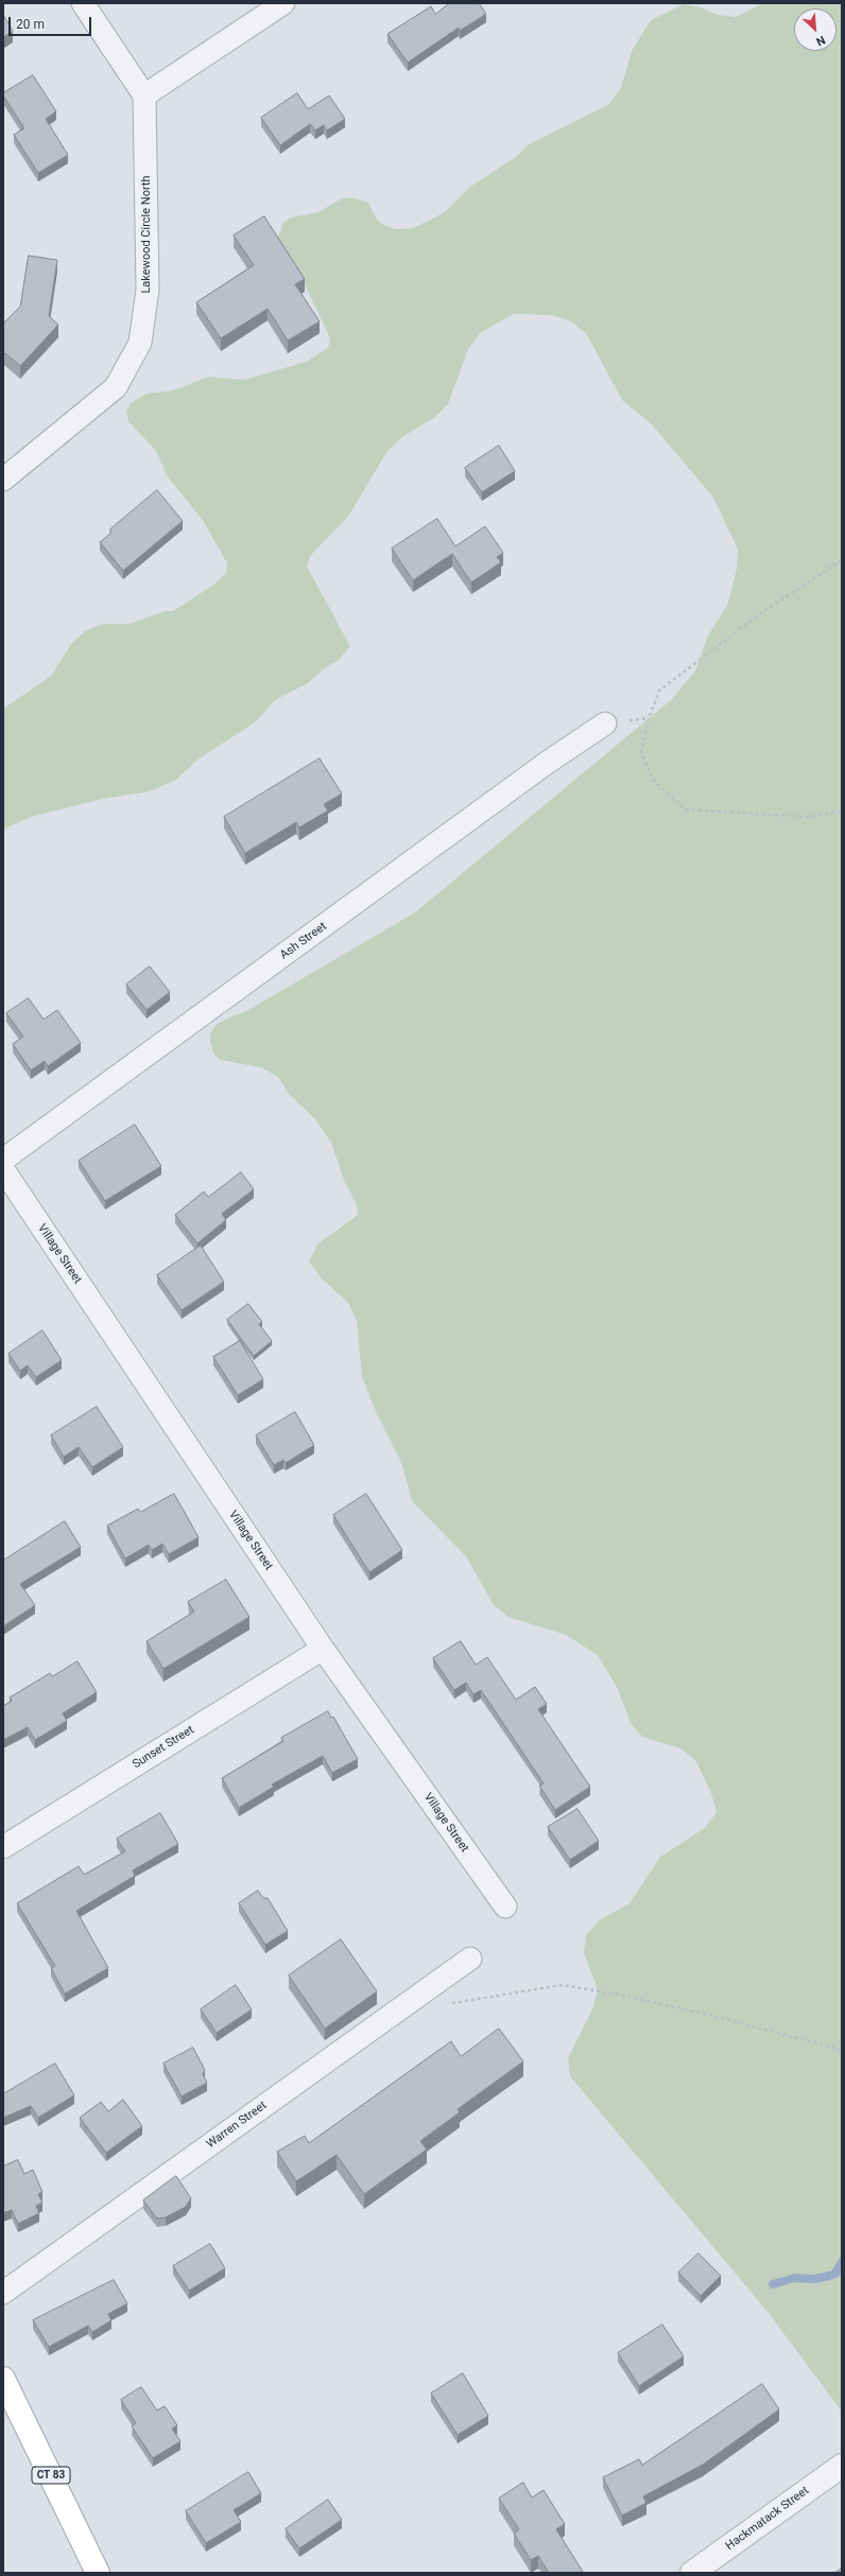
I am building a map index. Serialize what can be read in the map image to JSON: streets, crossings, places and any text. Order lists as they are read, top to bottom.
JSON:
{
  "streets": {
    "main road": ["CT 83"],
    "street": [
      "Lakewood Circle North",
      "Ash Street",
      "Village Street",
      "Sunset Street",
      "Warren Street",
      "Hackmatack Street"
    ]
  },
  "crossings": [
    ["Village Street", "Sunset Street"]
  ],
  "scale_bar": "20 m",
  "north": "bottom right"
}
